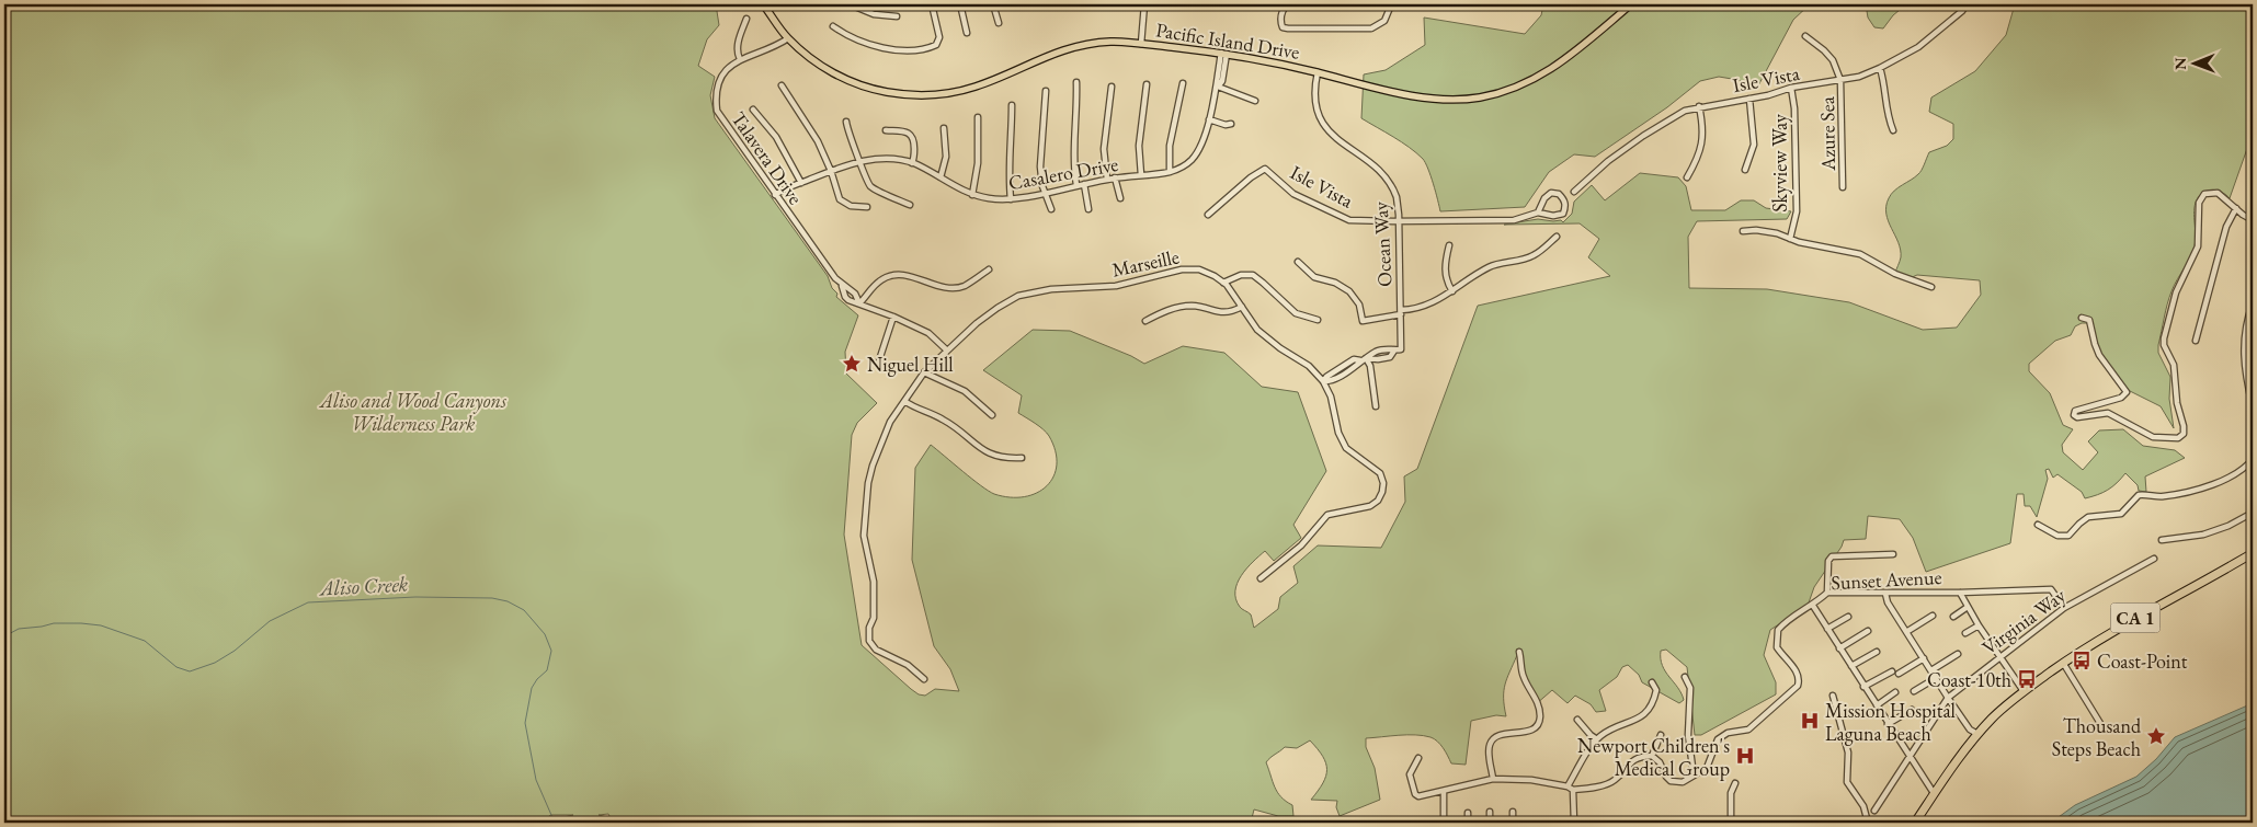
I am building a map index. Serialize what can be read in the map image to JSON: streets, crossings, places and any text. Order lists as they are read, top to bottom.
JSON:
{
  "streets": {
    "highway": ["CA 1"],
    "main road": ["Pacific Island Drive"],
    "street": [
      "Isle Vista",
      "Azure Sea",
      "Talavera Drive",
      "Skyview Way",
      "Casalero Drive",
      "Ocean Way",
      "Marseille",
      "Sunset Avenue",
      "Virginia Way"
    ]
  },
  "crossings": [
    ["Pacific Island Drive", "Talavera Drive"],
    ["Pacific Island Drive", "Casalero Drive"],
    ["Pacific Island Drive", "Ocean Way"],
    ["Isle Vista", "Azure Sea"],
    ["Isle Vista", "Skyview Way"],
    ["Isle Vista", "Ocean Way"],
    ["Talavera Drive", "Casalero Drive"],
    ["Talavera Drive", "Marseille"],
    ["Sunset Avenue", "Virginia Way"]
  ],
  "water": ["Aliso Creek"],
  "parks": ["Aliso and Wood Canyons Wilderness Park"],
  "places": {
    "place": ["Niguel Hill", "Thousand Steps Beach"],
    "bus stop": ["Coast-Point", "Coast-10th"],
    "hospital": ["Mission Hospital Laguna Beach", "Newport Children's Medical Group"]
  },
  "north": "left"
}
